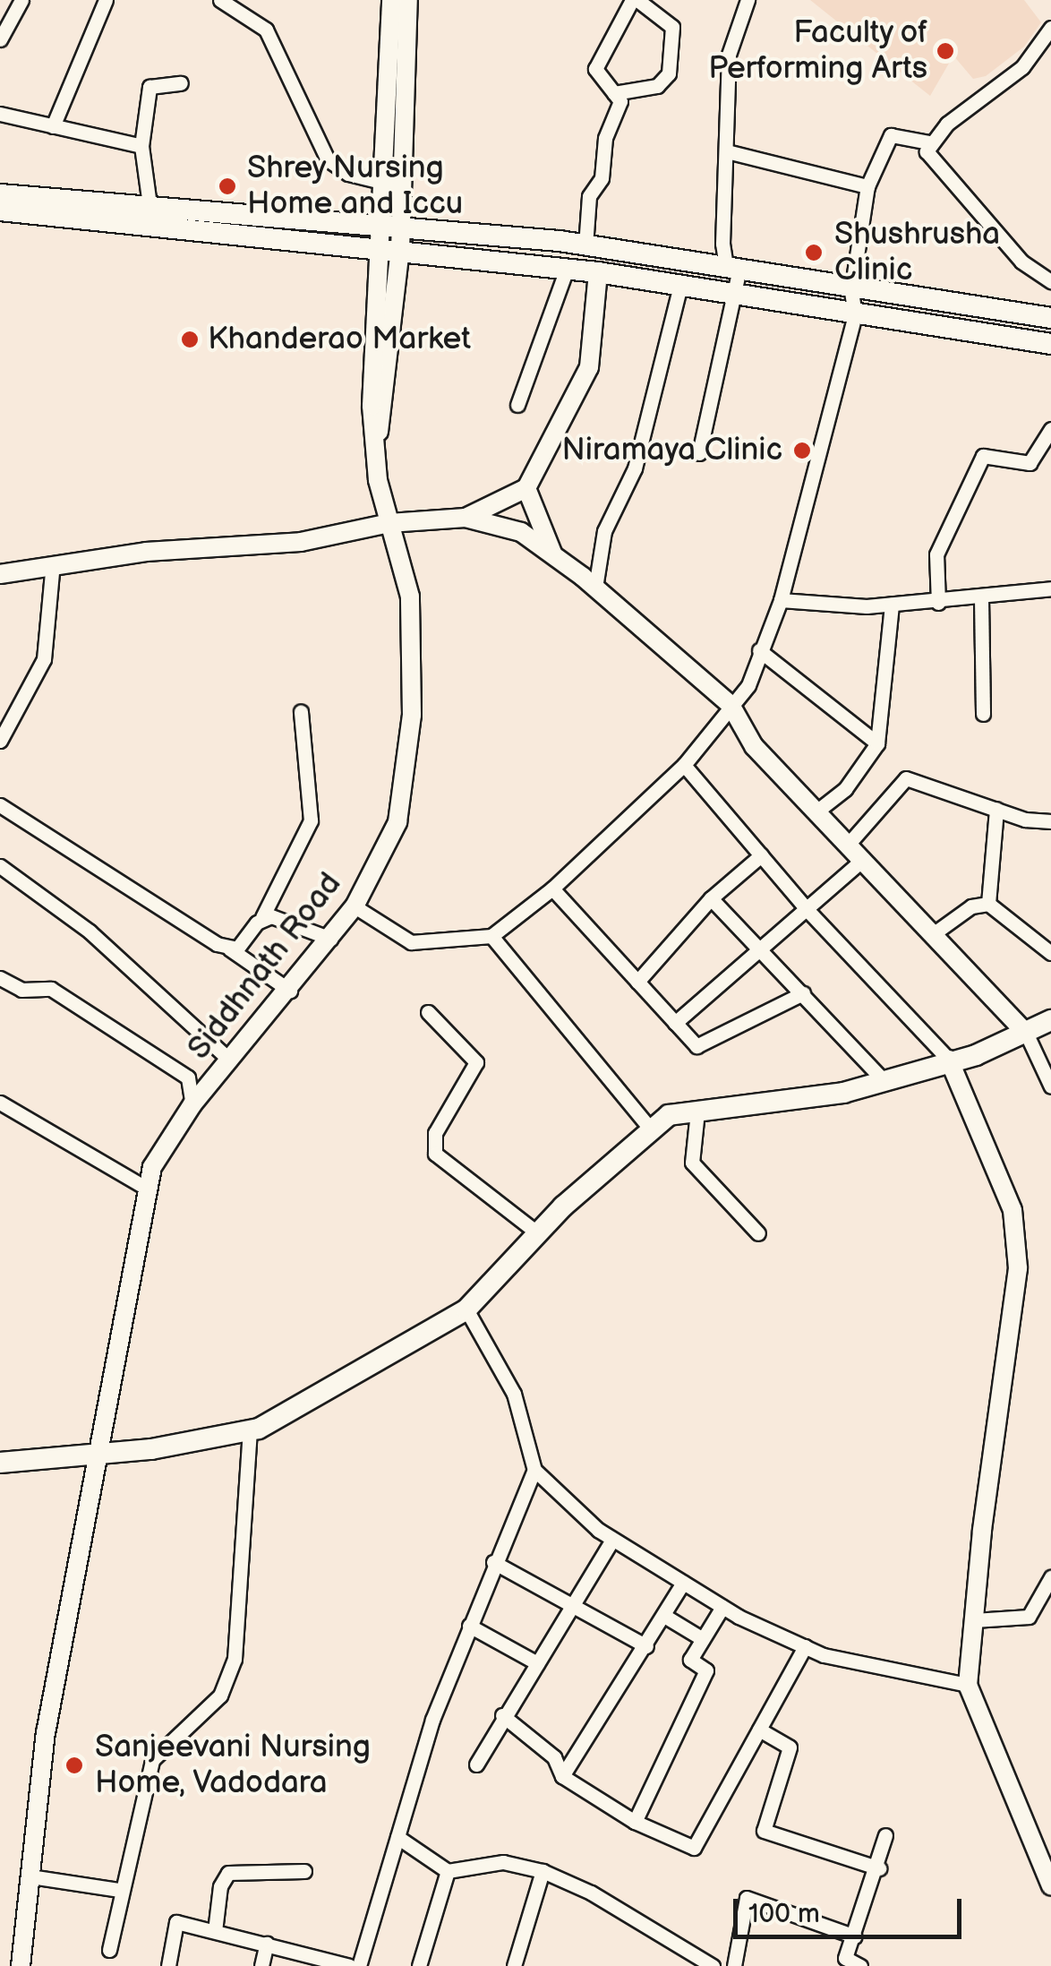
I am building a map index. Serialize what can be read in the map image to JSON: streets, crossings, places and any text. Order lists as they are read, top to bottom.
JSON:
{
  "streets": {
    "street": ["Siddhnath Road"]
  },
  "places": [
    "Faculty of Performing Arts",
    "Shrey Nursing Home and Iccu",
    "Shushrusha Clinic",
    "Khanderao Market",
    "Niramaya Clinic",
    "Sanjeevani Nursing Home, Vadodara"
  ],
  "scale_bar": "100 m"
}
